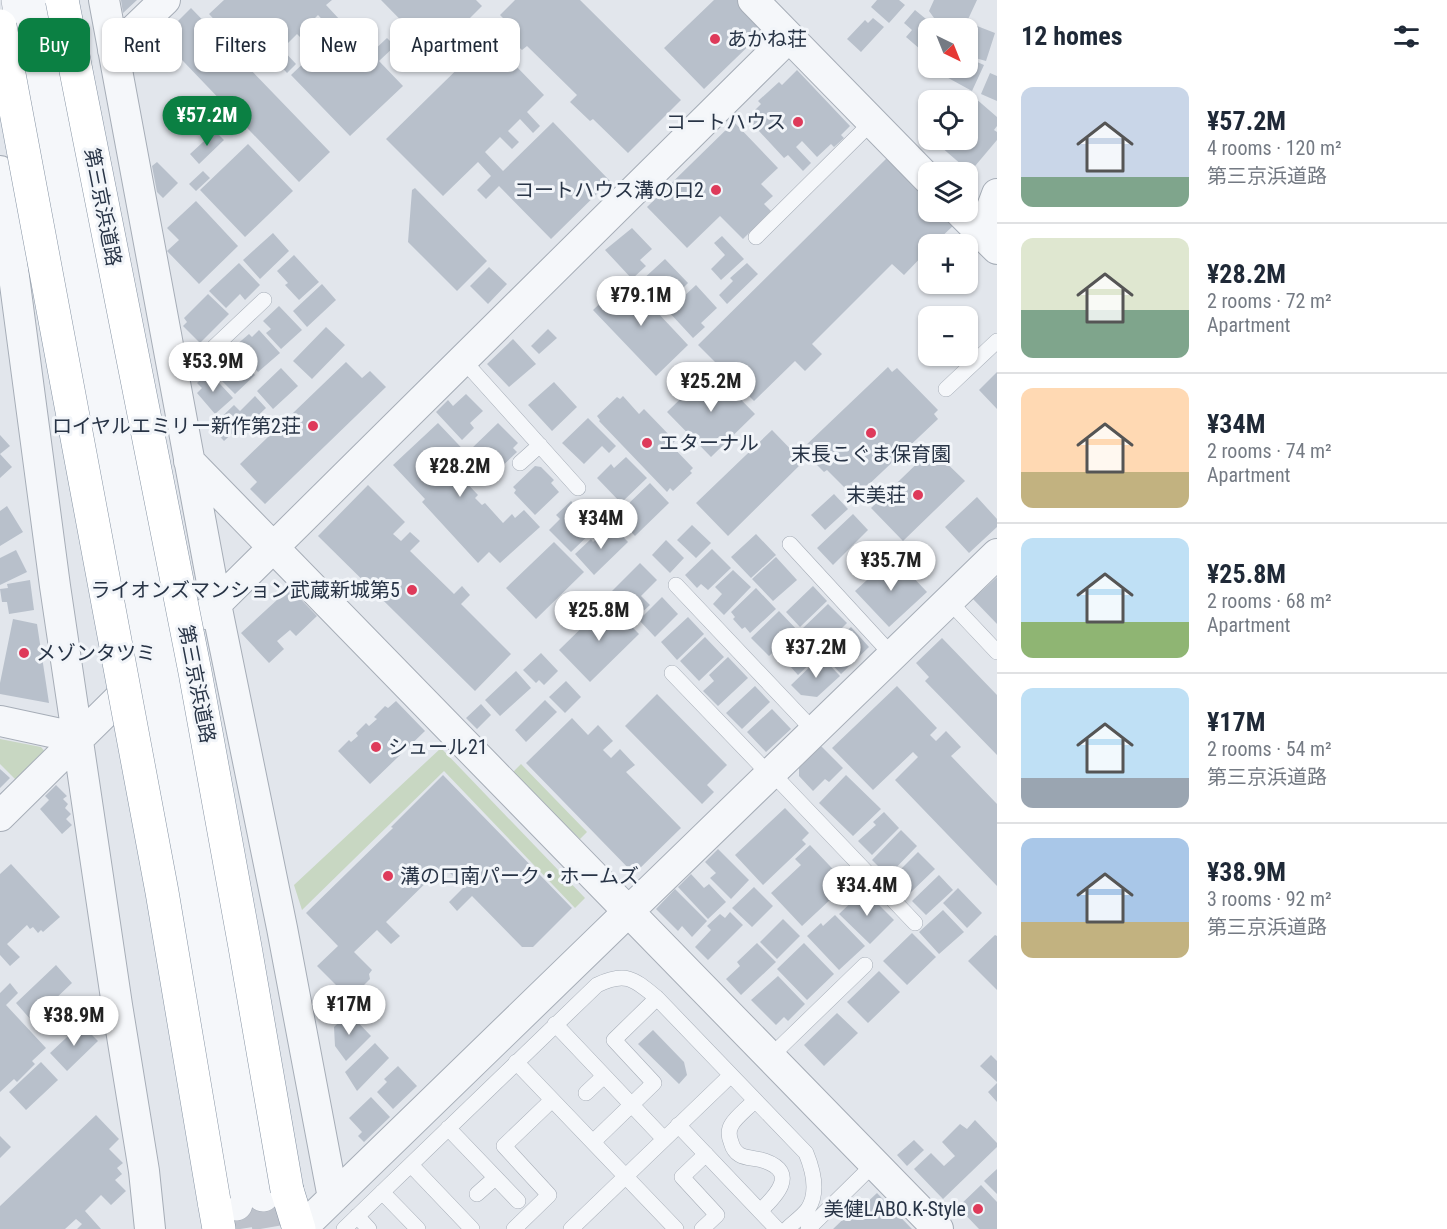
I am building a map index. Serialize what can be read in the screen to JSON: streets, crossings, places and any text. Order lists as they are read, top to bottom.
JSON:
{
  "streets": {
    "highway": ["第三京浜道路"]
  },
  "places": [
    "あかね荘",
    "コートハウス",
    "コートハウス溝の口2",
    "ロイヤルエミリー新作第2荘",
    "末長こぐま保育園",
    "エターナル",
    "末美荘",
    "ライオンズマンション武蔵新城第5",
    "メゾンタツミ",
    "シュール21",
    "溝の口南パーク・ホームズ",
    "美健LABO.K-Style"
  ],
  "north": "bottom right",
  "page": {
    "heading": "12 homes",
    "map_buttons": ["+", "−"],
    "chip": [
      "Buy",
      "Rent",
      "Filters",
      "New",
      "Apartment"
    ],
    "list": [
      {
        "name": "¥57.2M",
        "note": "4 rooms · 120 m² · 第三京浜道路"
      },
      {
        "name": "¥28.2M",
        "note": "2 rooms · 72 m² · Apartment"
      },
      {
        "name": "¥34M",
        "note": "2 rooms · 74 m² · Apartment"
      },
      {
        "name": "¥25.8M",
        "note": "2 rooms · 68 m² · Apartment"
      },
      {
        "name": "¥17M",
        "note": "2 rooms · 54 m² · 第三京浜道路"
      },
      {
        "name": "¥38.9M",
        "note": "3 rooms · 92 m² · 第三京浜道路"
      }
    ],
    "price": [
      "¥57.2M",
      "¥79.1M",
      "¥53.9M",
      "¥25.2M",
      "¥28.2M",
      "¥34M",
      "¥35.7M",
      "¥25.8M",
      "¥37.2M",
      "¥34.4M",
      "¥17M",
      "¥38.9M"
    ]
  }
}
